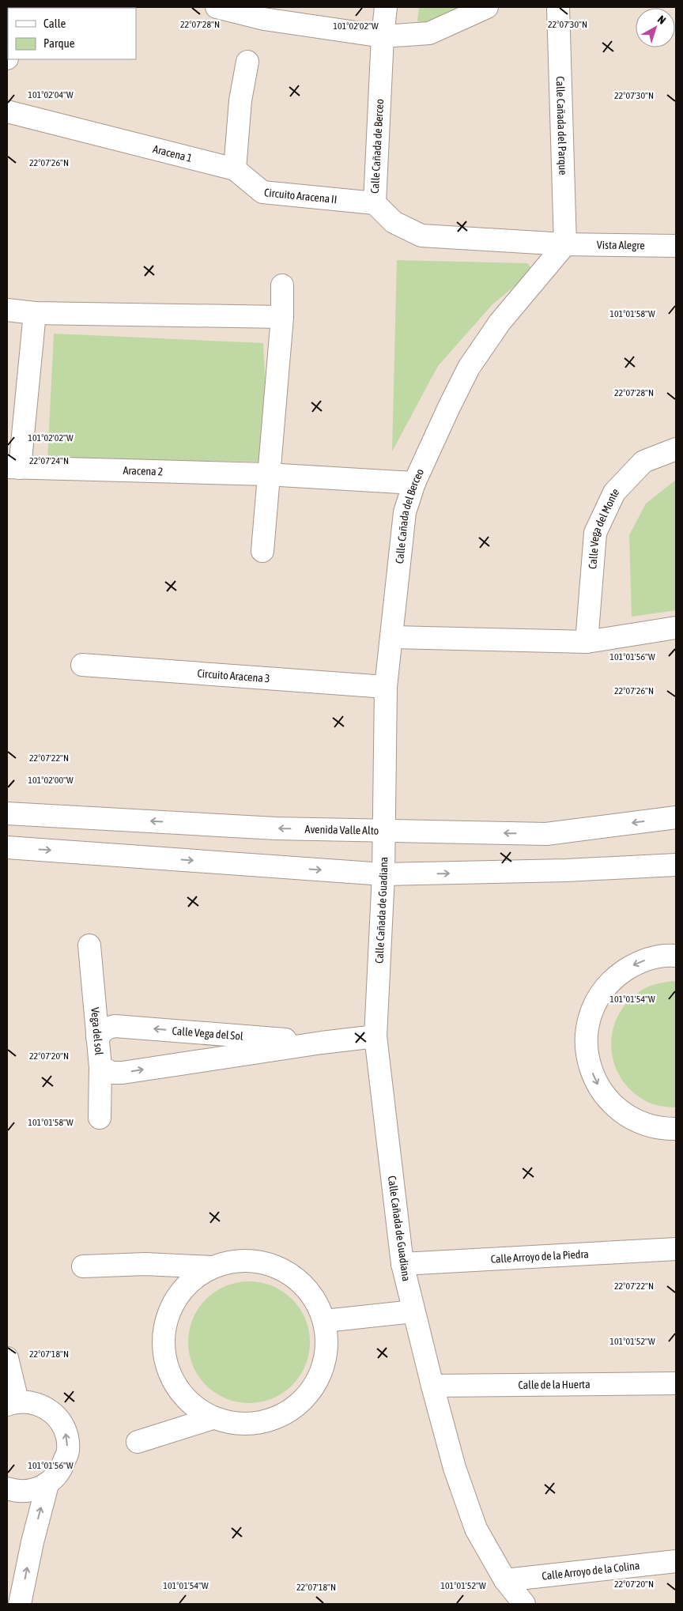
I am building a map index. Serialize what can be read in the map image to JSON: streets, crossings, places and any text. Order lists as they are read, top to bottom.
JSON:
{
  "streets": {
    "street": [
      "Calle Cañada del Parque",
      "Calle Cañada de Berceo",
      "Aracena 1",
      "Circuito Aracena II",
      "Vista Alegre",
      "Aracena 2",
      "Calle Cañada del Berceo",
      "Calle Vega del Monte",
      "Circuito Aracena 3",
      "Avenida Valle Alto",
      "Calle Cañada de Guadiana",
      "Vega del sol",
      "Calle Vega del Sol",
      "Calle Arroyo de la Piedra",
      "Calle de la Huerta",
      "Calle Arroyo de la Colina"
    ]
  },
  "crossings": [
    ["Calle Cañada del Parque", "Calle Cañada de Berceo"],
    ["Calle Cañada del Parque", "Vista Alegre"],
    ["Calle Cañada del Parque", "Calle Cañada del Berceo"],
    ["Calle Cañada de Berceo", "Circuito Aracena II"],
    ["Calle Cañada de Berceo", "Vista Alegre"],
    ["Calle Cañada de Berceo", "Calle Cañada del Berceo"],
    ["Aracena 1", "Circuito Aracena II"],
    ["Vista Alegre", "Calle Cañada del Berceo"],
    ["Aracena 2", "Calle Cañada del Berceo"],
    ["Calle Cañada del Berceo", "Circuito Aracena 3"],
    ["Calle Cañada del Berceo", "Avenida Valle Alto"],
    ["Calle Cañada del Berceo", "Calle Cañada de Guadiana"],
    ["Avenida Valle Alto", "Calle Cañada de Guadiana"],
    ["Calle Cañada de Guadiana", "Calle Vega del Sol"],
    ["Calle Cañada de Guadiana", "Calle Arroyo de la Piedra"],
    ["Calle Cañada de Guadiana", "Calle de la Huerta"],
    ["Calle Cañada de Guadiana", "Calle Arroyo de la Colina"],
    ["Vega del sol", "Calle Vega del Sol"]
  ],
  "legend": ["Calle", "Parque"],
  "north": "top right",
  "coordinates": [
    "22°07'28\"N",
    "22°07'30\"N",
    "101°02'02\"W",
    "101°02'04\"W",
    "22°07'26\"N",
    "101°01'58\"W",
    "22°07'24\"N",
    "101°01'56\"W",
    "22°07'22\"N",
    "101°02'00\"W",
    "101°01'54\"W",
    "22°07'20\"N",
    "101°01'52\"W",
    "22°07'18\"N"
  ]
}
